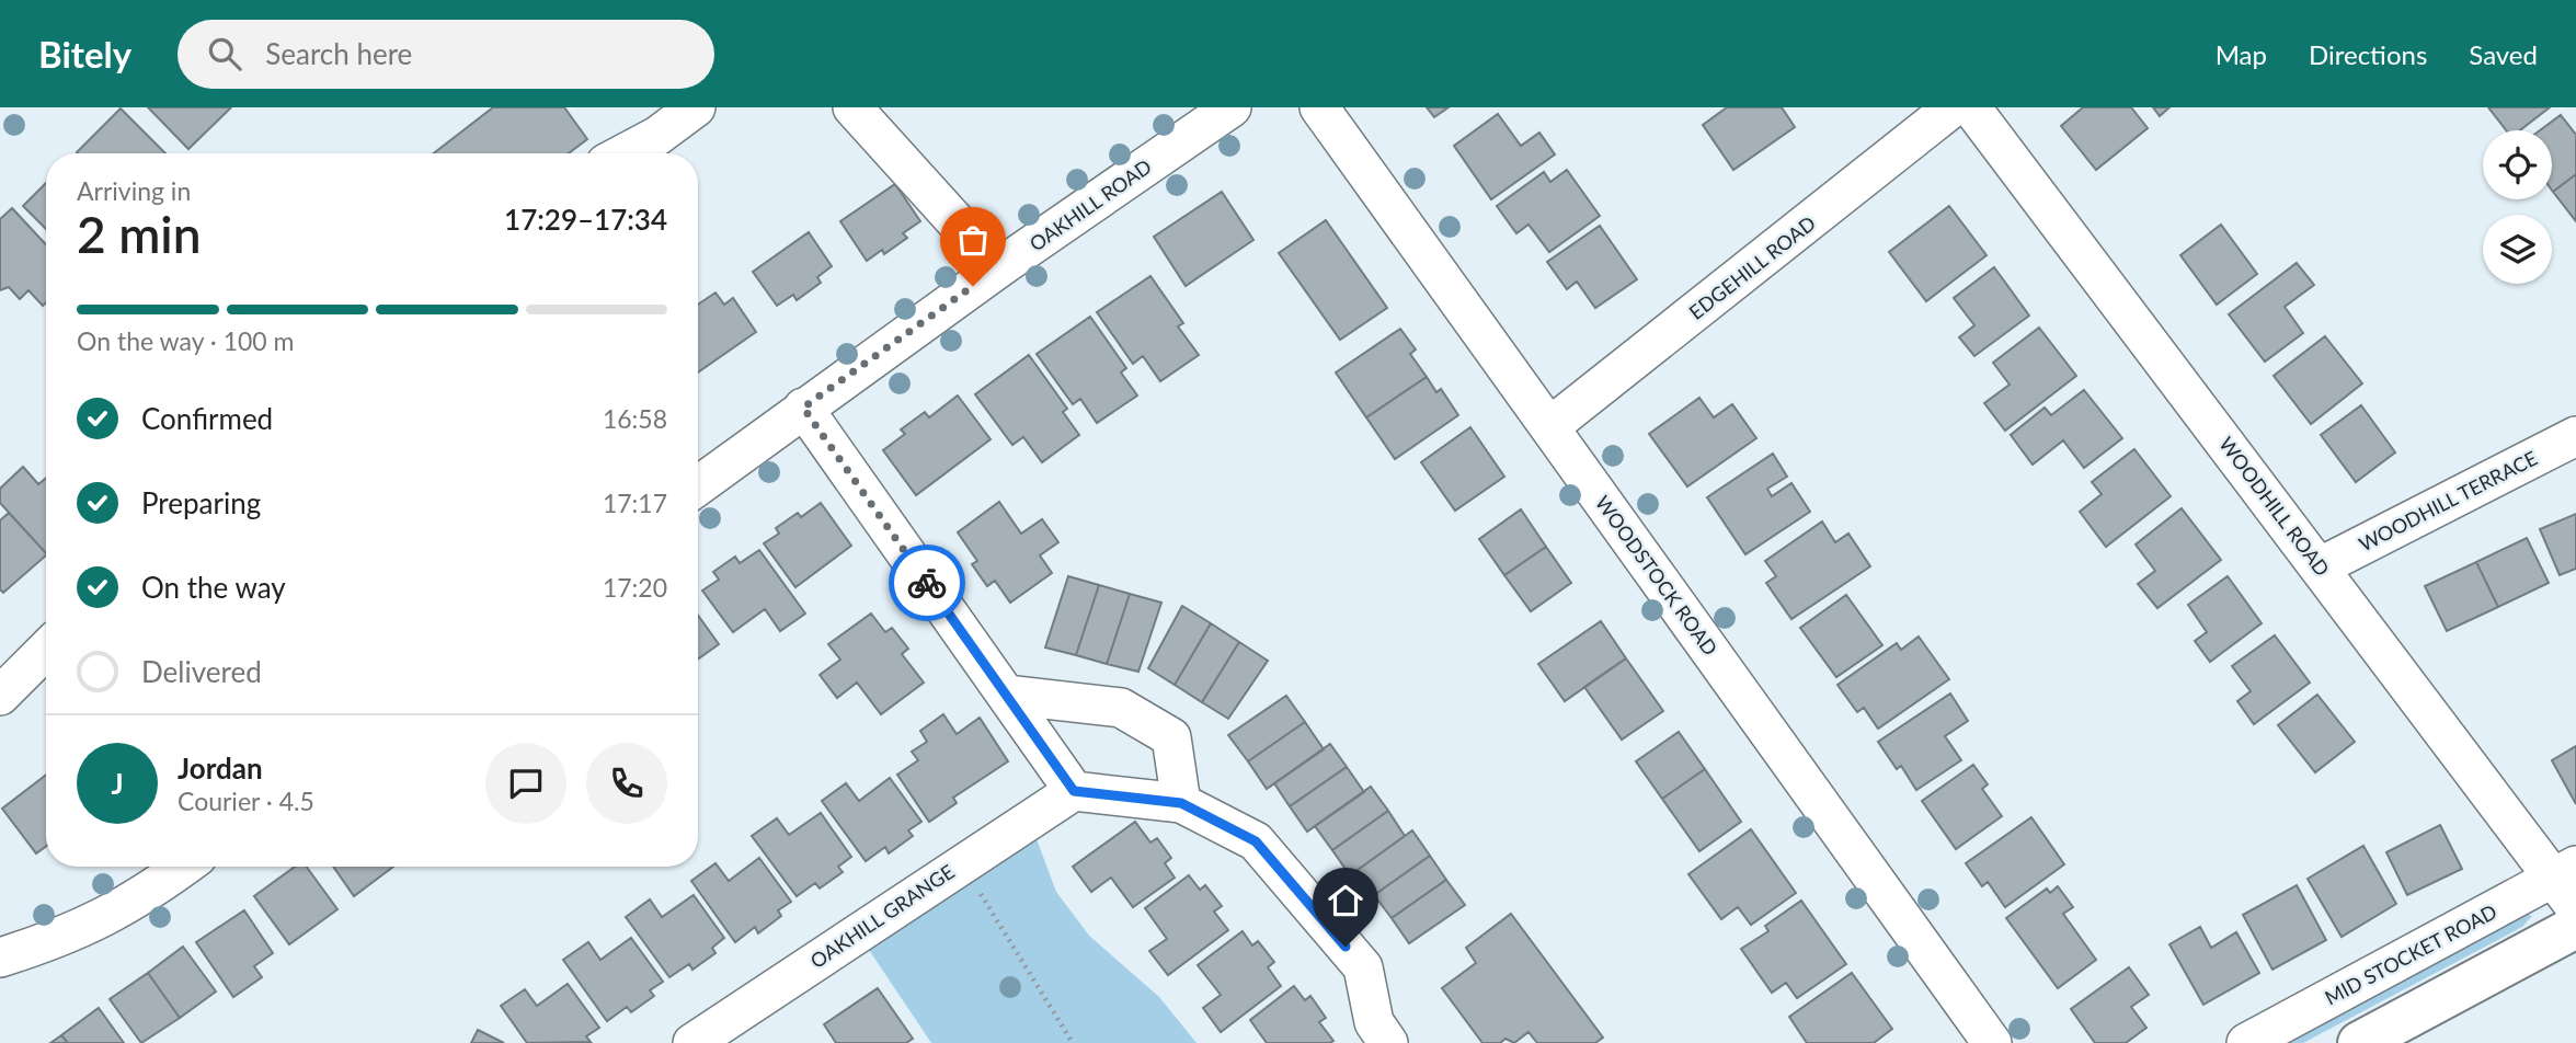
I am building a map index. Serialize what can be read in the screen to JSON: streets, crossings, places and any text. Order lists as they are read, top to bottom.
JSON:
{
  "streets": {
    "street": [
      "OAKHILL ROAD",
      "EDGEHILL ROAD",
      "WOODHILL TERRACE",
      "WOODHILL ROAD",
      "WOODSTOCK ROAD",
      "OAKHILL GRANGE",
      "MID STOCKET ROAD"
    ]
  },
  "crossings": [
    ["EDGEHILL ROAD", "WOODSTOCK ROAD"],
    ["WOODHILL TERRACE", "WOODHILL ROAD"],
    ["WOODHILL ROAD", "MID STOCKET ROAD"]
  ],
  "page": {
    "header": "Bitely",
    "search": "Search here",
    "nav": ["Map", "Directions", "Saved"],
    "heading": ["2 min", "Arriving in", "17:29–17:34"],
    "panel": ["Jordan", "Courier · 4.5"],
    "bar": "On the way · 100 m",
    "list": [
      ["Confirmed", "16:58"],
      ["Preparing", "17:17"],
      ["On the way", "17:20"],
      "Delivered"
    ],
    "round": "J"
  }
}
